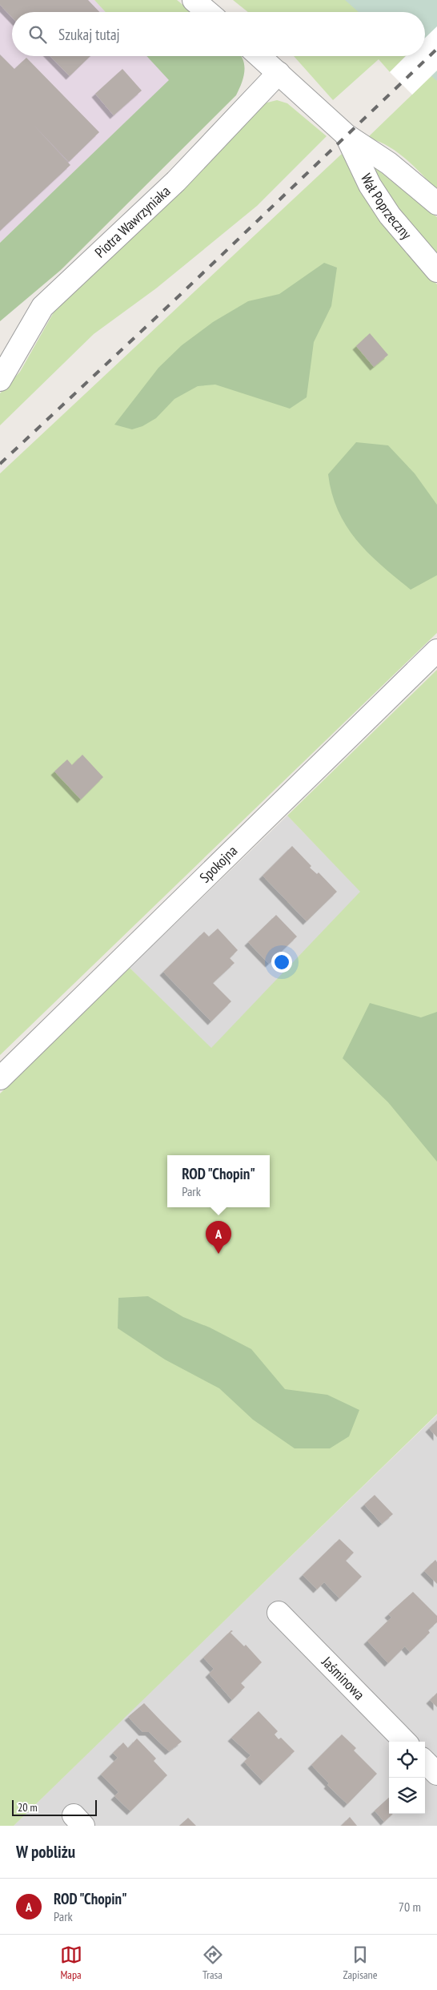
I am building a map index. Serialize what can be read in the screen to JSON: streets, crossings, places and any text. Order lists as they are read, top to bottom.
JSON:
{
  "streets": {
    "street": [
      "Wał Poprzeczny",
      "Piotra Wawrzyniaka",
      "Spokojna",
      "Jaśminowa"
    ]
  },
  "scale_bar": "20 m",
  "page": {
    "search": "Szukaj tutaj",
    "popup": ["ROD \"Chopin\"", "Park"],
    "pins": "A",
    "scale": "20 m",
    "heading": "W pobliżu",
    "list": [
      {
        "mark": "A",
        "name": "ROD \"Chopin\"",
        "note": "Park",
        "value": "70 m"
      }
    ],
    "nav": ["Mapa", "Trasa", "Zapisane"]
  }
}
